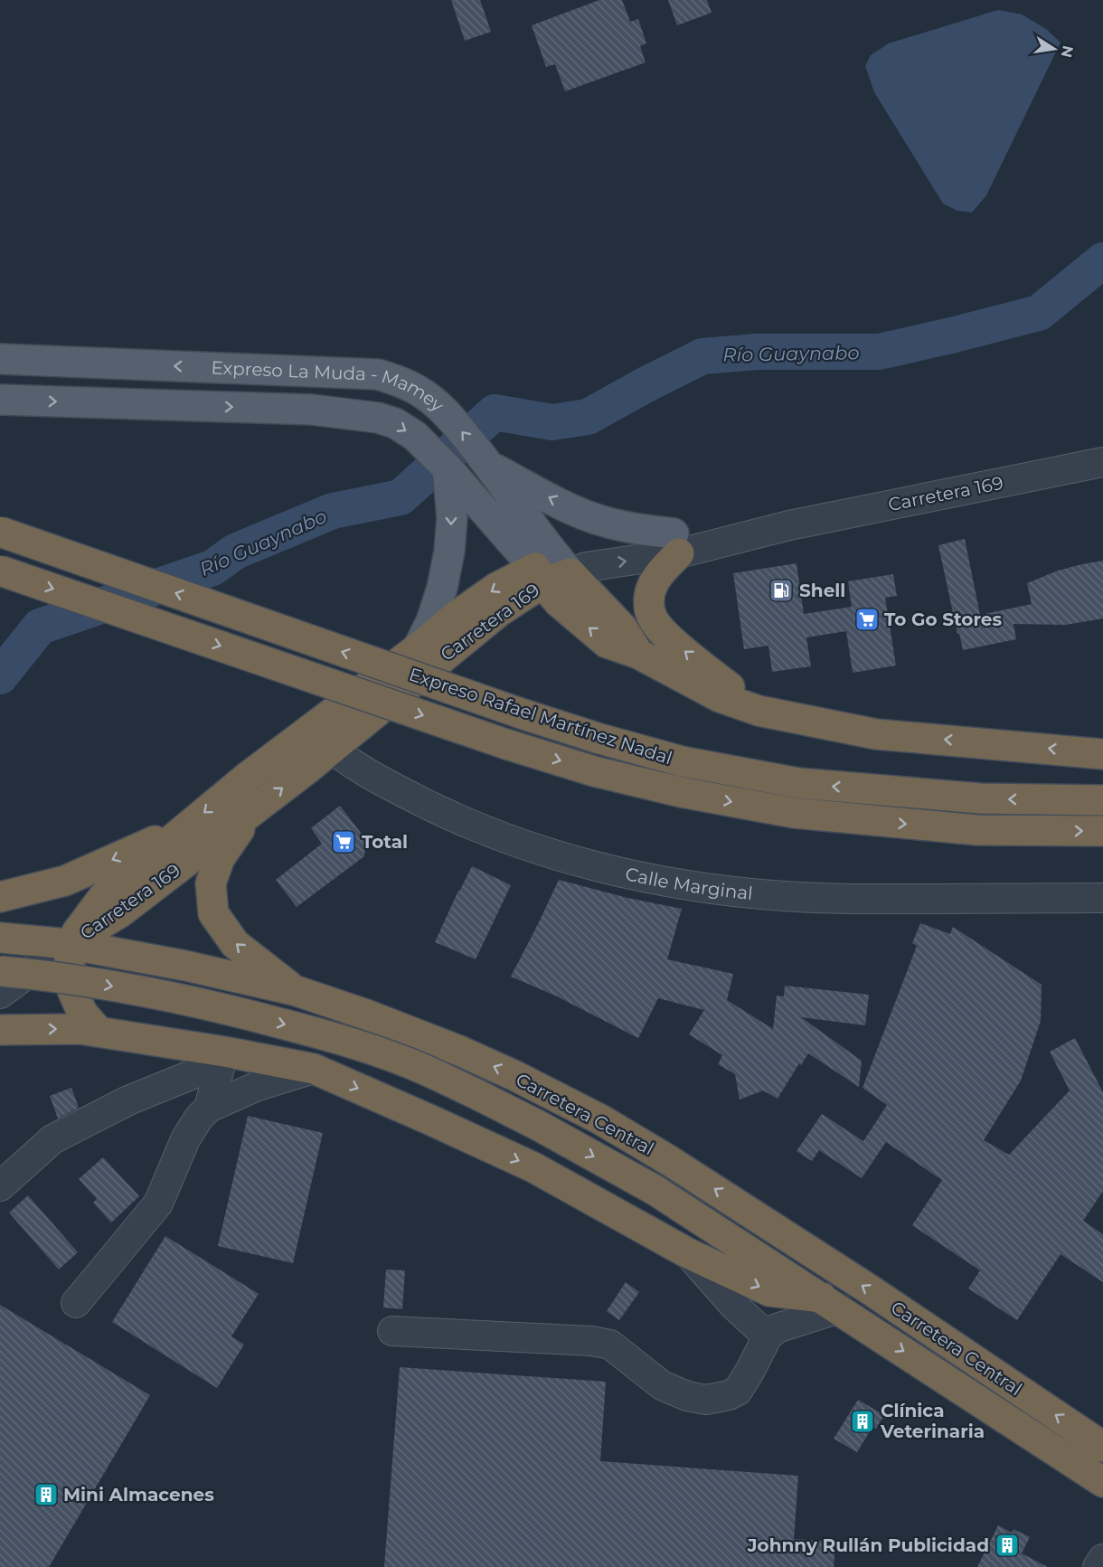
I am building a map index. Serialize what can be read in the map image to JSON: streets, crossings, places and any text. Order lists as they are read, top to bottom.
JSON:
{
  "streets": {
    "highway": ["Carretera 169", "Expreso Rafael Martínez Nadal", "Carretera Central"],
    "main road": ["Expreso La Muda - Mamey"],
    "street": ["Calle Marginal"]
  },
  "crossings": [
    ["Expreso La Muda - Mamey", "Carretera 169"],
    ["Carretera 169", "Calle Marginal"],
    ["Carretera 169", "Carretera Central"]
  ],
  "water": ["Río Guaynabo"],
  "places": {
    "fuel station": ["Shell"],
    "supermarket": ["To Go Stores", "Total"],
    "building": ["Clínica Veterinaria", "Mini Almacenes", "Johnny Rullán Publicidad"]
  },
  "north": "right"
}
